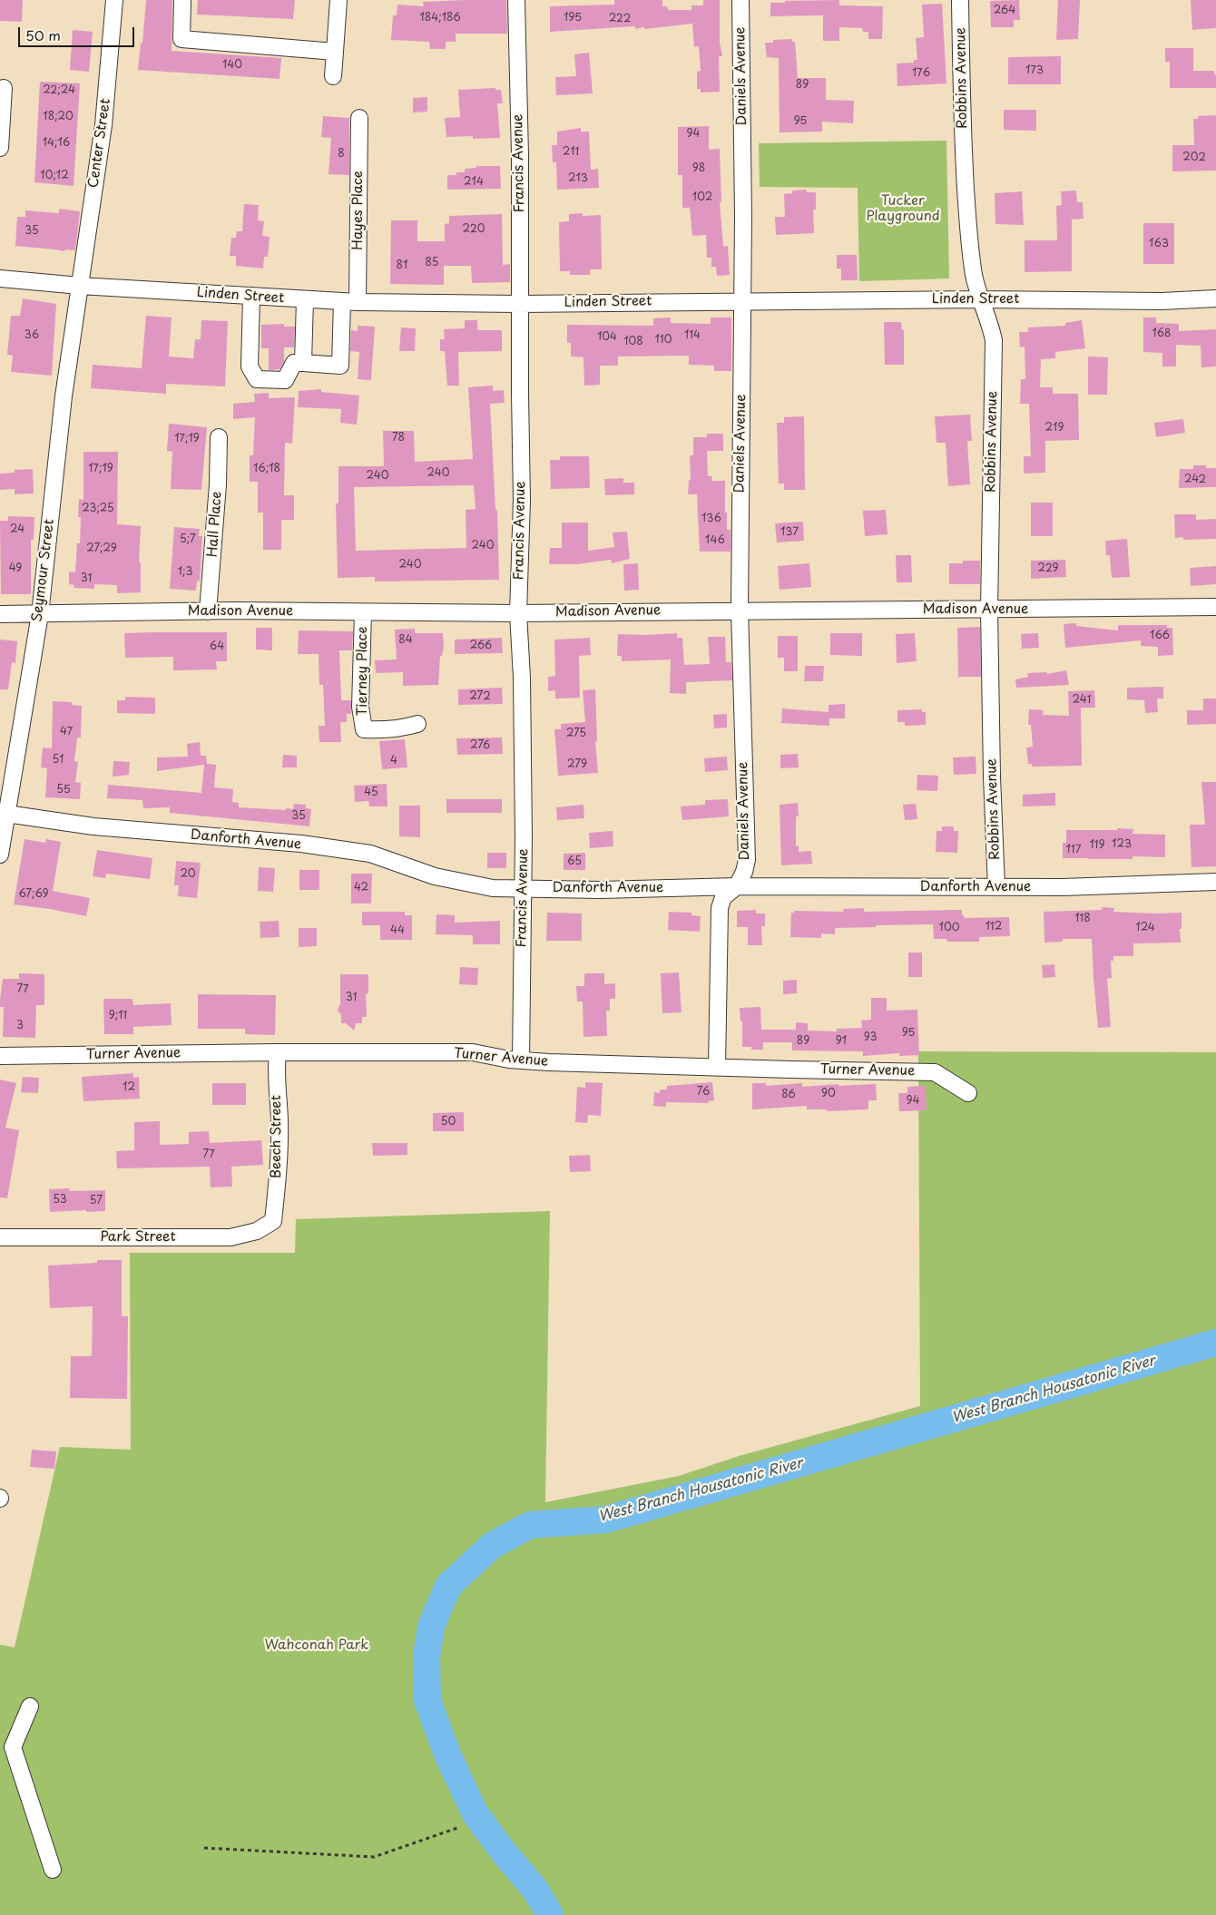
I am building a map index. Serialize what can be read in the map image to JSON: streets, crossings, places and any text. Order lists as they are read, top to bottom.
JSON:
{
  "streets": {
    "street": [
      "Daniels Avenue",
      "Robbins Avenue",
      "Center Street",
      "Francis Avenue",
      "Hayes Place",
      "Linden Street",
      "Hall Place",
      "Seymour Street",
      "Madison Avenue",
      "Tierney Place",
      "Danforth Avenue",
      "Turner Avenue",
      "Beech Street",
      "Park Street"
    ]
  },
  "crossings": [
    ["Daniels Avenue", "Linden Street"],
    ["Daniels Avenue", "Madison Avenue"],
    ["Daniels Avenue", "Danforth Avenue"],
    ["Robbins Avenue", "Linden Street"],
    ["Robbins Avenue", "Madison Avenue"],
    ["Robbins Avenue", "Danforth Avenue"],
    ["Center Street", "Linden Street"],
    ["Center Street", "Seymour Street"],
    ["Francis Avenue", "Linden Street"],
    ["Francis Avenue", "Madison Avenue"],
    ["Francis Avenue", "Danforth Avenue"],
    ["Francis Avenue", "Turner Avenue"],
    ["Hayes Place", "Linden Street"],
    ["Linden Street", "Seymour Street"],
    ["Hall Place", "Madison Avenue"],
    ["Seymour Street", "Madison Avenue"],
    ["Seymour Street", "Danforth Avenue"],
    ["Madison Avenue", "Tierney Place"],
    ["Turner Avenue", "Beech Street"],
    ["Beech Street", "Park Street"]
  ],
  "water": ["West Branch Housatonic River"],
  "parks": ["Tucker Playground", "Wahconah Park"],
  "house_numbers": [
    "264",
    "184;186",
    "195",
    "222",
    "140",
    "173",
    "176",
    "89",
    "22;24",
    "18;20",
    "95",
    "94",
    "14;16",
    "211",
    "8",
    "202",
    "98",
    "10;12",
    "213",
    "214",
    "102",
    "220",
    "35",
    "163",
    "85",
    "81",
    "168",
    "36",
    "114",
    "104",
    "110",
    "108",
    "219",
    "78",
    "17;19",
    "17;19",
    "16;18",
    "240",
    "240",
    "242",
    "23;25",
    "136",
    "24",
    "137",
    "5;7",
    "146",
    "240",
    "27;29",
    "240",
    "49",
    "229",
    "1;3",
    "31",
    "166",
    "84",
    "266",
    "64",
    "272",
    "241",
    "47",
    "275",
    "276",
    "51",
    "4",
    "279",
    "55",
    "45",
    "35",
    "123",
    "119",
    "117",
    "65",
    "20",
    "42",
    "67;69",
    "118",
    "112",
    "100",
    "124",
    "44",
    "77",
    "31",
    "9;11",
    "3",
    "95",
    "93",
    "89",
    "91",
    "12",
    "76",
    "90",
    "86",
    "94",
    "50",
    "77",
    "53",
    "57"
  ],
  "scale_bar": "50 m"
}
